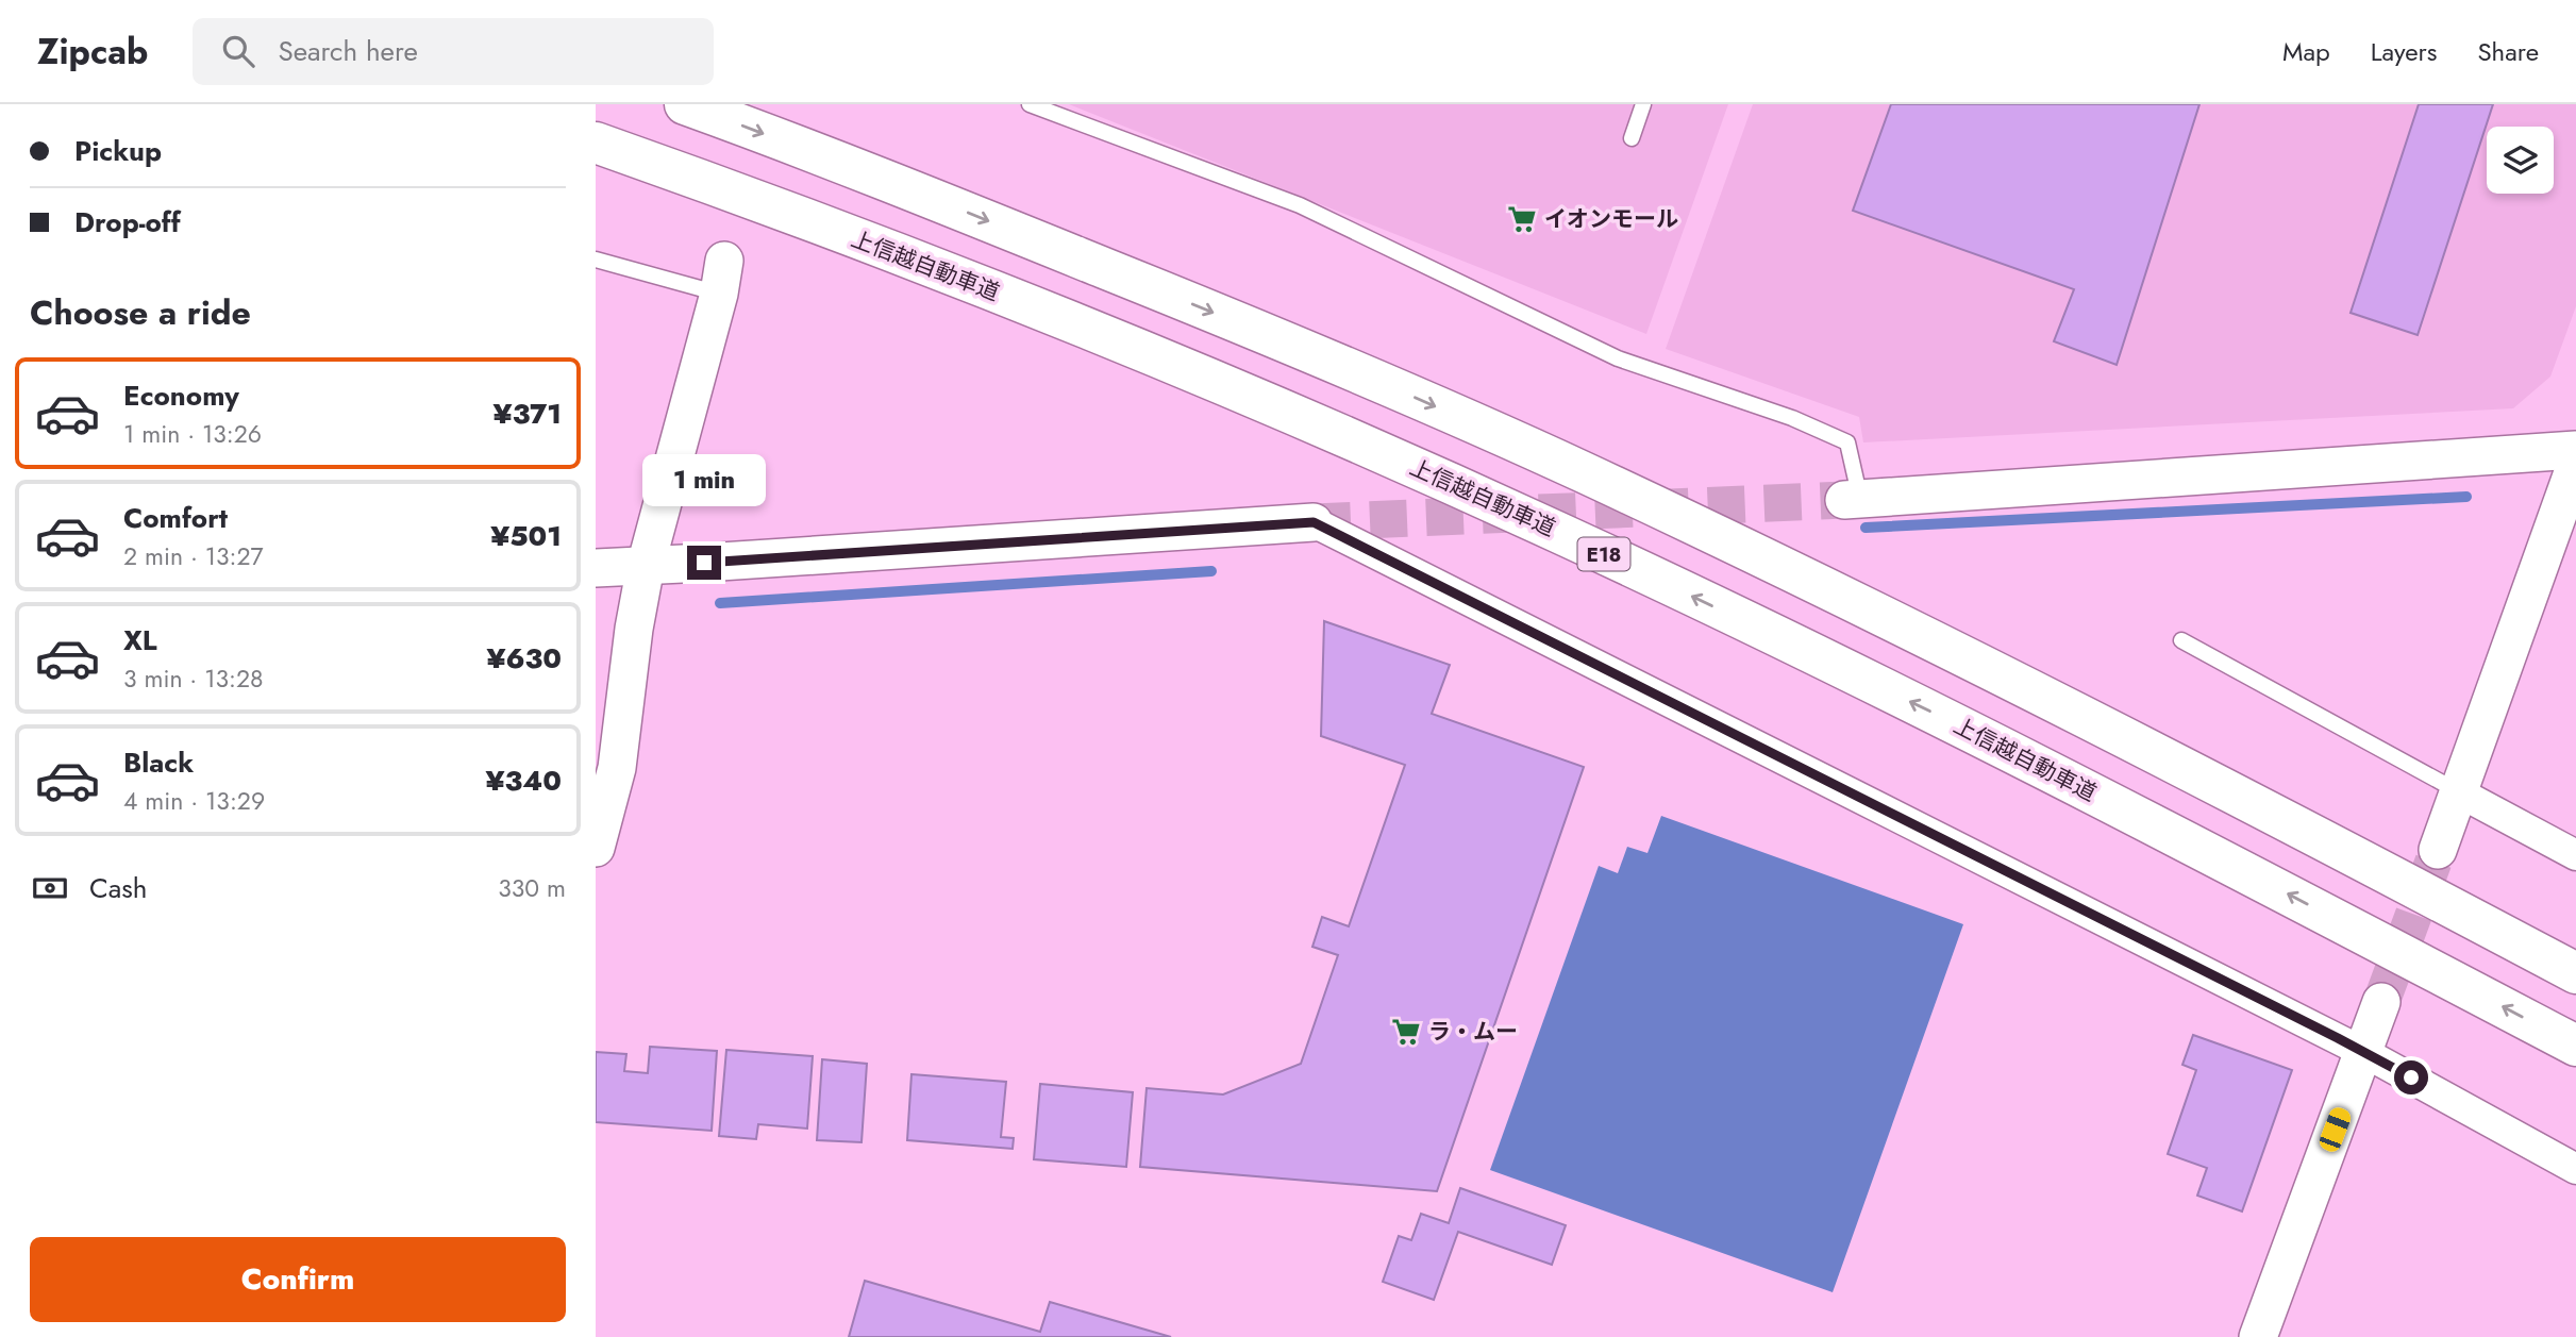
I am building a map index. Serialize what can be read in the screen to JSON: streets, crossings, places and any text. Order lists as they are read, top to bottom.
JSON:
{
  "streets": {
    "highway": ["上信越自動車道", "E18"]
  },
  "places": {
    "supermarket": ["イオンモール", "ラ・ムー"]
  },
  "page": {
    "header": "Zipcab",
    "search": "Search here",
    "nav": ["Map", "Layers", "Share"],
    "banner": ["Pickup", "Drop-off"],
    "heading": "Choose a ride",
    "list": [
      {
        "name": "Economy",
        "note": "1 min · 13:26",
        "value": "¥371"
      },
      {
        "name": "Comfort",
        "note": "2 min · 13:27",
        "value": "¥501"
      },
      {
        "name": "XL",
        "note": "3 min · 13:28",
        "value": "¥630"
      },
      {
        "name": "Black",
        "note": "4 min · 13:29",
        "value": "¥340"
      }
    ],
    "bubble": "1 min",
    "pay": ["Cash", "330 m"],
    "buttons": "Confirm"
  }
}
